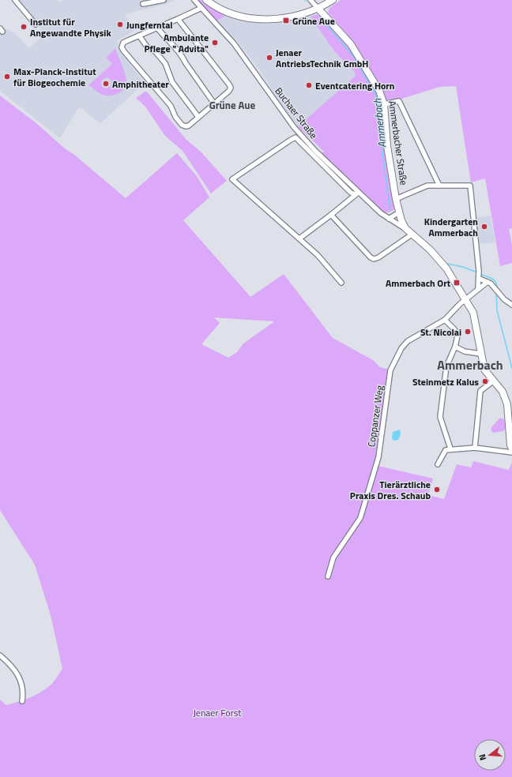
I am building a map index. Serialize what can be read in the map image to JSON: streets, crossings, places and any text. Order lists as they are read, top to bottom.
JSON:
{
  "streets": {
    "main road": ["Ammerbacher Straße"],
    "street": ["Buchaer Straße", "Coppanzer Weg"]
  },
  "crossings": [
    ["Buchaer Straße", "Ammerbacher Straße"],
    ["Ammerbacher Straße", "Coppanzer Weg"]
  ],
  "districts": ["Grüne Aue", "Ammerbach"],
  "water": ["Ammerbach"],
  "parks": ["Jenaer Forst"],
  "places": {
    "transit": ["Grüne Aue", "Ammerbach Ort"],
    "other": [
      "Jungferntal",
      "Institut für Angewandte Physik",
      "Ambulante Pflege \" Advita\"",
      "Jenaer AntriebsTechnik GmbH",
      "Max-Planck-Institut für Biogeochemie",
      "Amphitheater",
      "Eventcatering Horn",
      "Kindergarten Ammerbach",
      "St. Nicolai",
      "Steinmetz Kalus",
      "Tierärztliche Praxis Dres. Schaub"
    ]
  },
  "north": "left"
}
